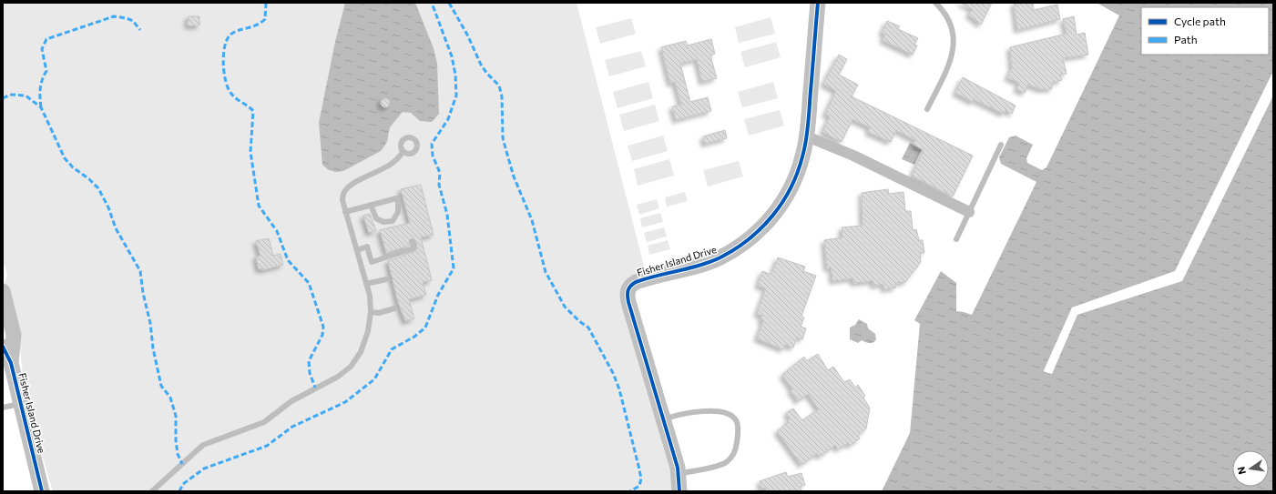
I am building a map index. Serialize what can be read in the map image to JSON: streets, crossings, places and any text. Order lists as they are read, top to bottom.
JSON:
{
  "streets": {
    "street": ["Fisher Island Drive"]
  },
  "legend": ["Cycle path", "Path"],
  "north": "left"
}
